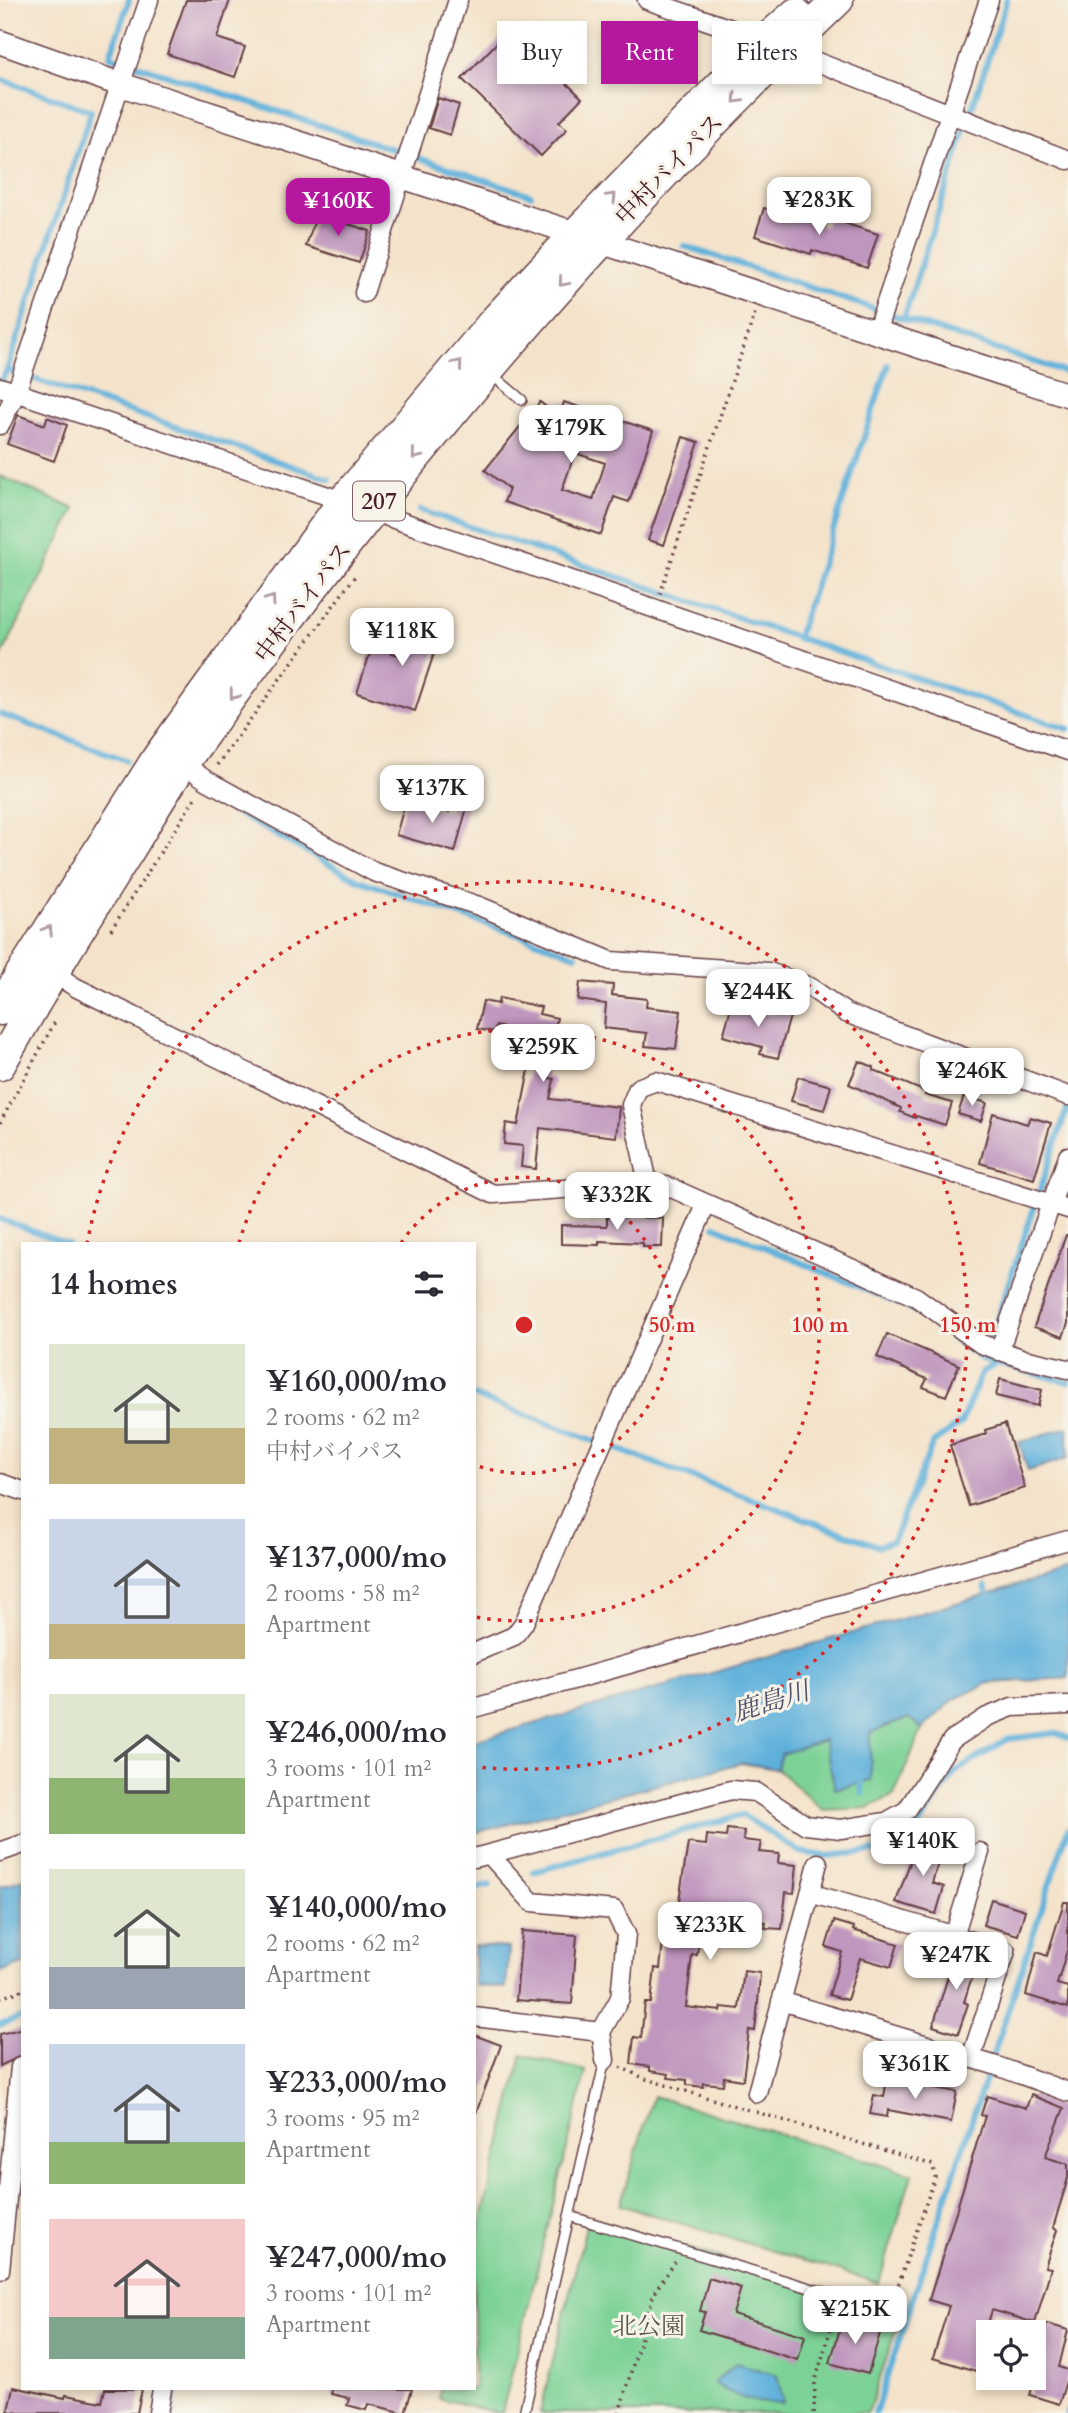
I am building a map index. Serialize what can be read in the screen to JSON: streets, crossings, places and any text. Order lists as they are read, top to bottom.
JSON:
{
  "streets": {
    "highway": ["中村バイパス", "207"]
  },
  "water": ["鹿島川"],
  "parks": ["北公園"],
  "page": {
    "chip": ["Buy", "Rent", "Filters"],
    "price": [
      "¥283K",
      "¥160K",
      "¥179K",
      "¥118K",
      "¥137K",
      "¥244K",
      "¥259K",
      "¥246K",
      "¥332K",
      "¥140K",
      "¥233K",
      "¥247K",
      "¥361K",
      "¥215K"
    ],
    "heading": "14 homes",
    "list": [
      {
        "name": "¥160,000/mo",
        "note": "2 rooms · 62 m² · 中村バイパス"
      },
      {
        "name": "¥137,000/mo",
        "note": "2 rooms · 58 m² · Apartment"
      },
      {
        "name": "¥246,000/mo",
        "note": "3 rooms · 101 m² · Apartment"
      },
      {
        "name": "¥140,000/mo",
        "note": "2 rooms · 62 m² · Apartment"
      },
      {
        "name": "¥233,000/mo",
        "note": "3 rooms · 95 m² · Apartment"
      },
      {
        "name": "¥247,000/mo",
        "note": "3 rooms · 101 m² · Apartment"
      }
    ]
  },
  "rings": ["50 m", "100 m", "150 m"]
}
